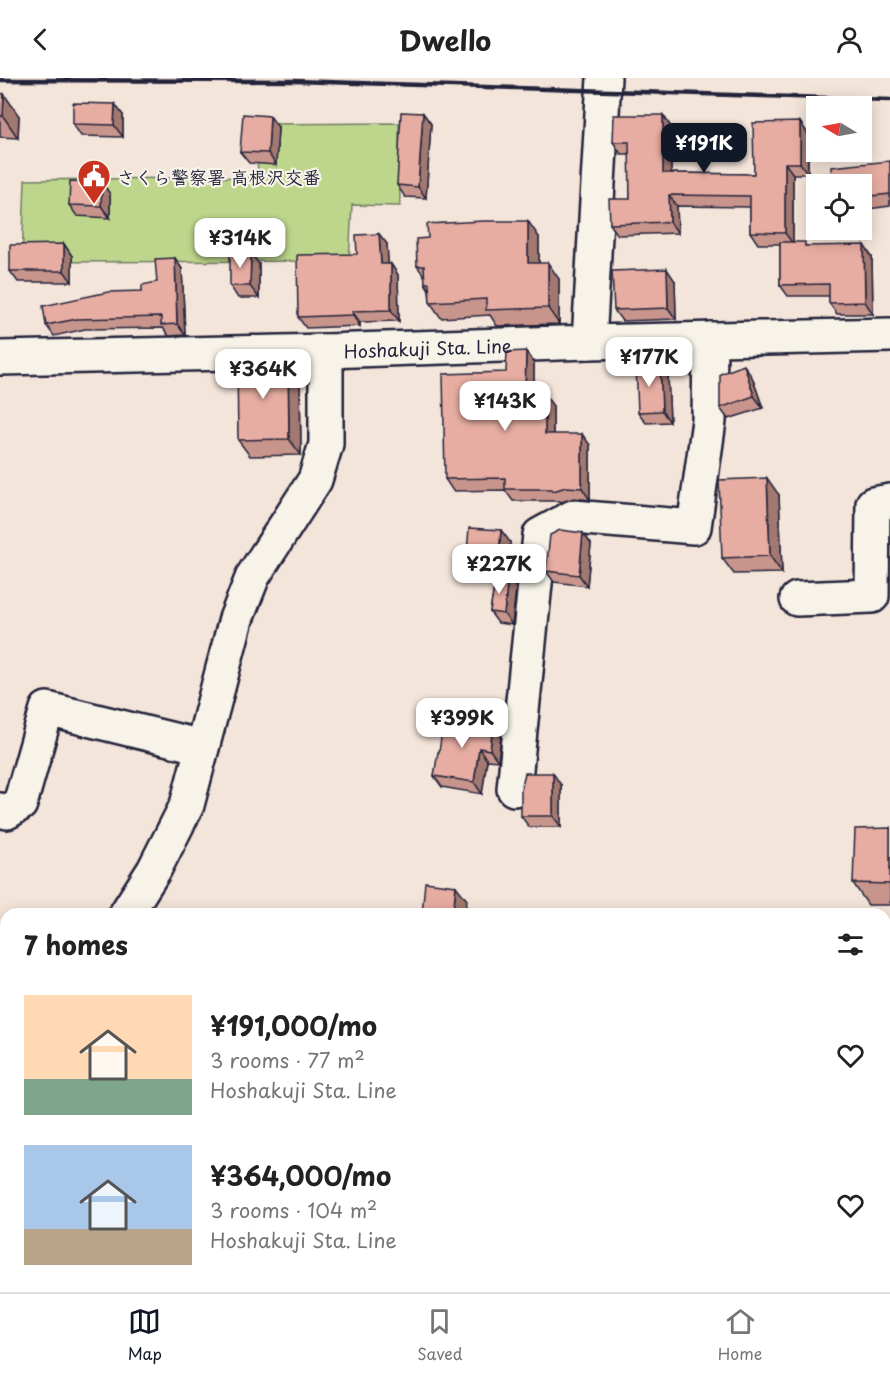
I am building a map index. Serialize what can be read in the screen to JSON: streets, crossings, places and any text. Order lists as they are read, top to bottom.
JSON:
{
  "streets": {
    "street": ["Hoshakuji Sta. Line"]
  },
  "places": {
    "public building": ["さくら警察署 高根沢交番"]
  },
  "north": "left",
  "page": {
    "header": "Dwello",
    "price": [
      "¥191K",
      "¥314K",
      "¥177K",
      "¥364K",
      "¥143K",
      "¥227K",
      "¥399K"
    ],
    "heading": "7 homes",
    "list": [
      {
        "name": "¥191,000/mo",
        "note": "3 rooms · 77 m² · Hoshakuji Sta. Line"
      },
      {
        "name": "¥364,000/mo",
        "note": "3 rooms · 104 m² · Hoshakuji Sta. Line"
      }
    ],
    "tabs": ["Map", "Saved", "Home"]
  }
}
